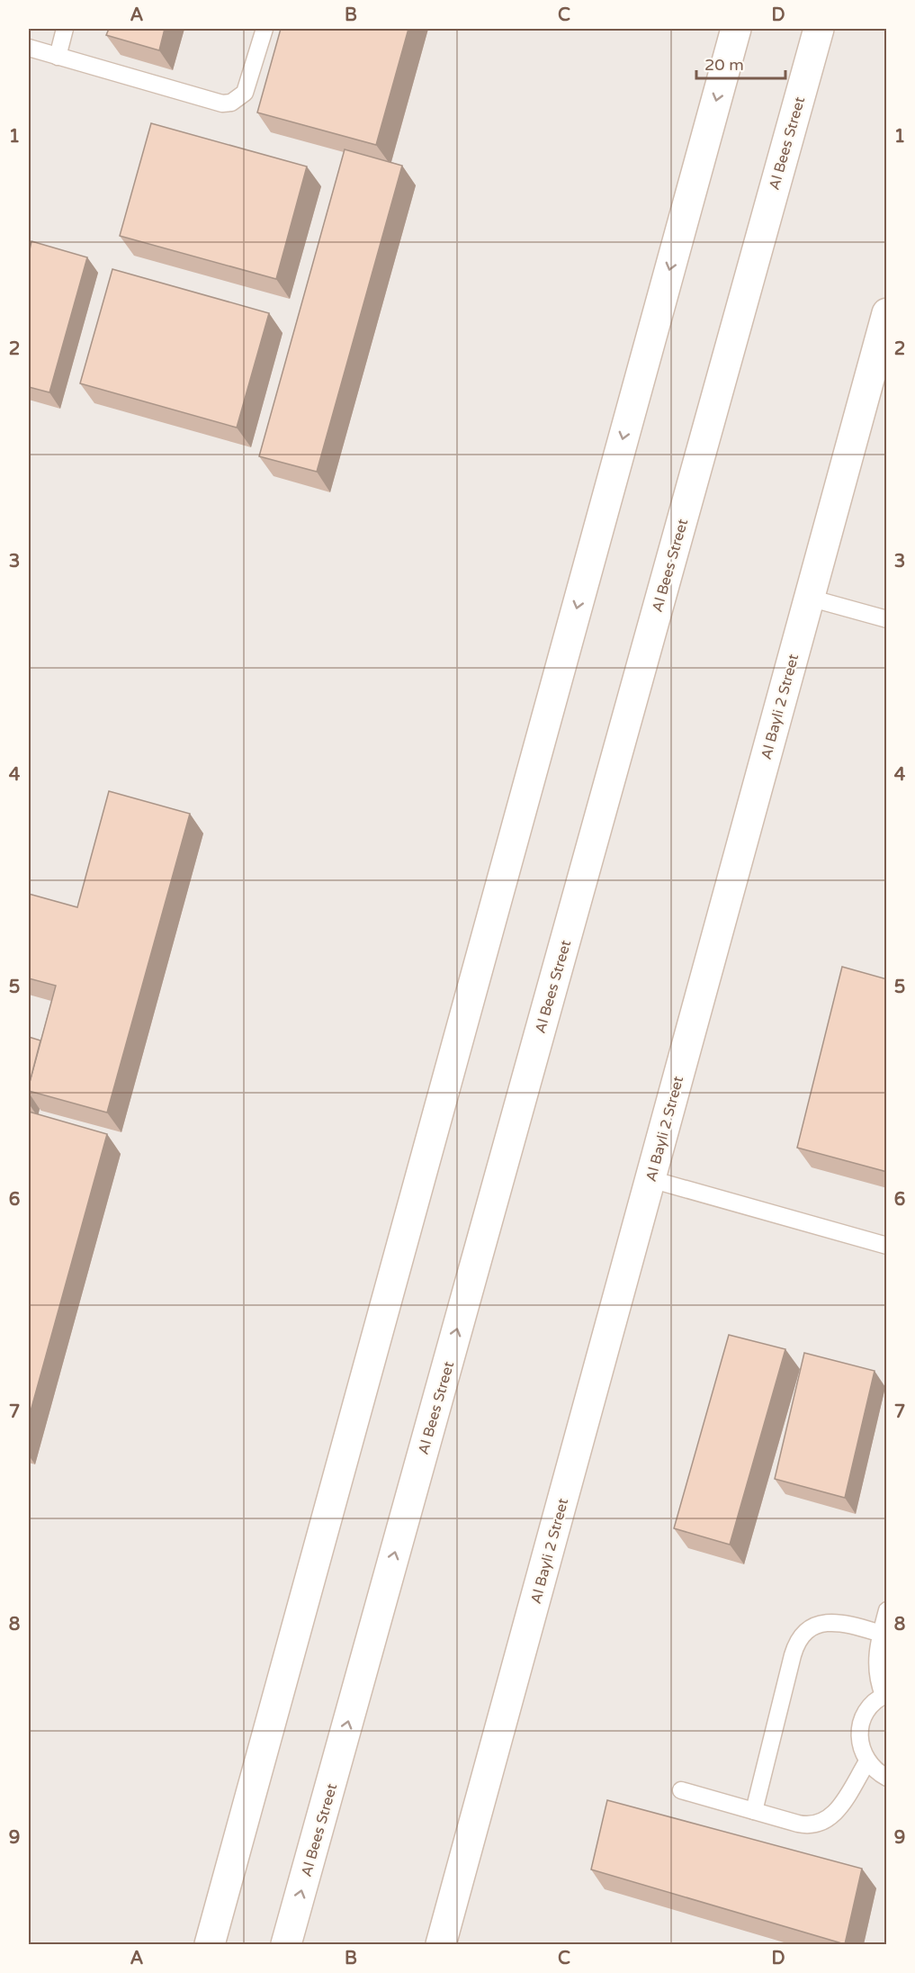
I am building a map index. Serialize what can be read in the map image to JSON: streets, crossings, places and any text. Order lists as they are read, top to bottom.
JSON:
{
  "streets": {
    "street": ["Al Bees Street", "Al Bayli 2 Street"]
  },
  "scale_bar": "20 m",
  "grid": {
    "columns": [
      "A",
      "B",
      "C",
      "D"
    ],
    "rows": [
      "1",
      "2",
      "3",
      "4",
      "5",
      "6",
      "7",
      "8",
      "9"
    ]
  }
}
